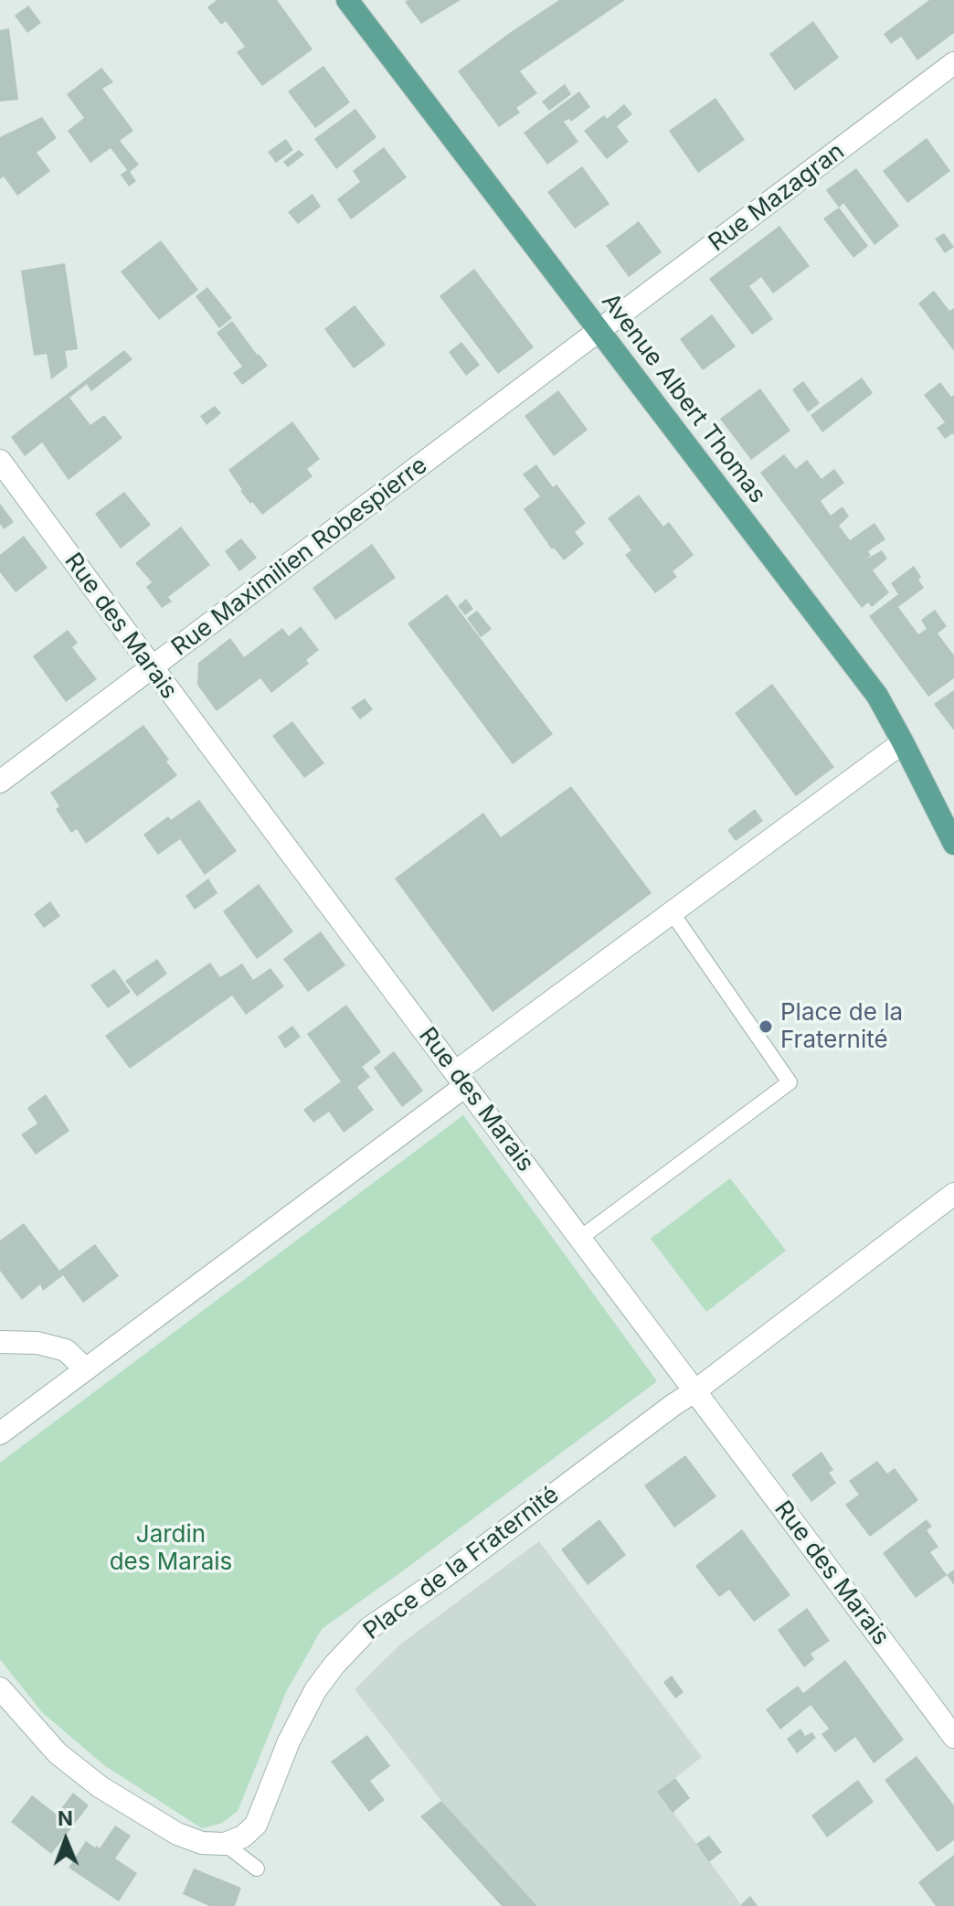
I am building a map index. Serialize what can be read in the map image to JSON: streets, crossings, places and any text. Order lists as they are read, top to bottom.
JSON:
{
  "streets": {
    "main road": ["Avenue Albert Thomas"],
    "street": [
      "Rue Mazagran",
      "Rue Maximilien Robespierre",
      "Rue des Marais",
      "Place de la Fraternité"
    ]
  },
  "crossings": [
    ["Rue Mazagran", "Avenue Albert Thomas"],
    ["Rue Mazagran", "Rue Maximilien Robespierre"],
    ["Avenue Albert Thomas", "Rue Maximilien Robespierre"],
    ["Rue Maximilien Robespierre", "Rue des Marais"],
    ["Rue des Marais", "Place de la Fraternité"]
  ],
  "parks": ["Jardin des Marais"],
  "places": ["Place de la Fraternité"],
  "north": "top"
}
